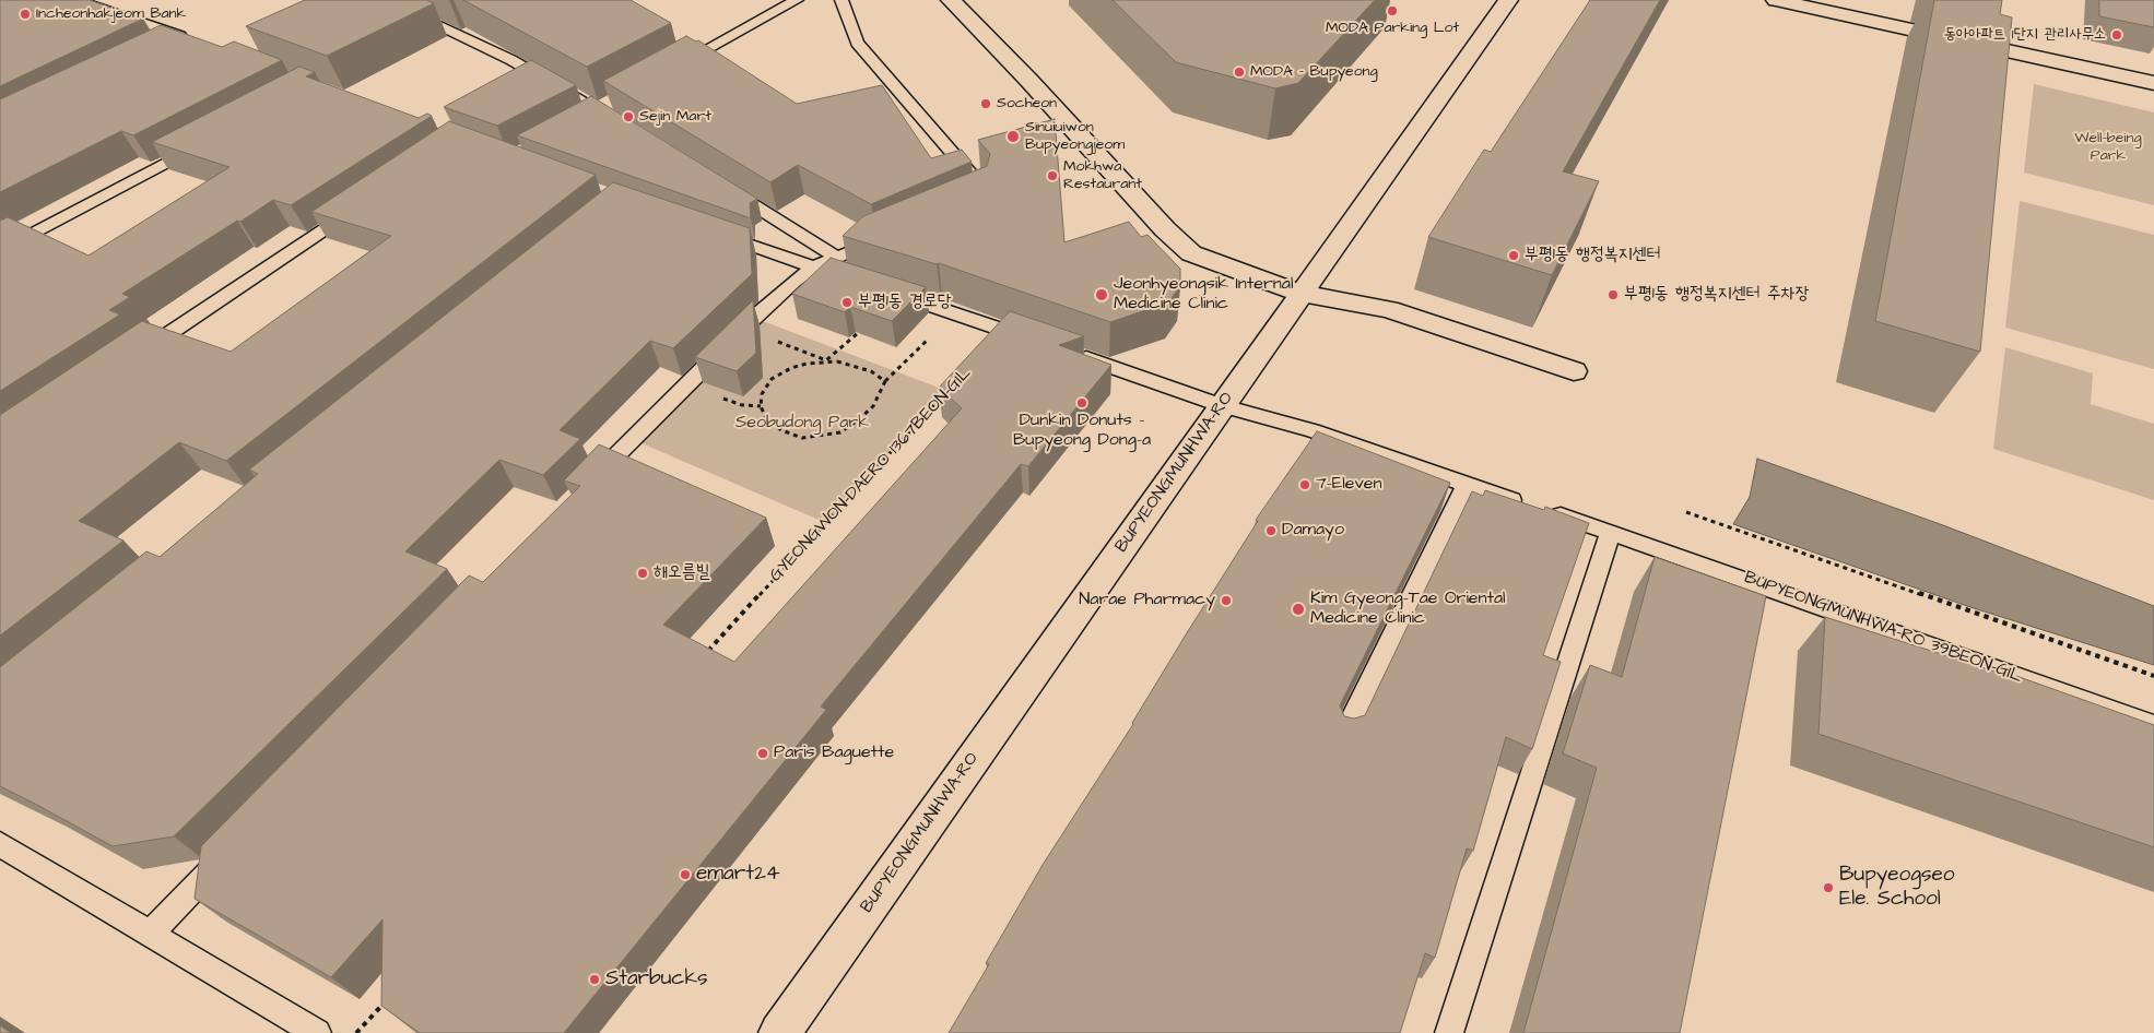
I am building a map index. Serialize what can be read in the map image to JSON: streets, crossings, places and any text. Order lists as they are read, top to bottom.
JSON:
{
  "streets": {
    "street": ["BUPYEONGMUNHWA-RO"],
    "lane": ["BUPYEONGMUNHWA-RO 39BEON-GIL"],
    "path": ["GYEONGWON-DAERO 1367BEON-GIL"]
  },
  "crossings": [
    ["BUPYEONGMUNHWA-RO", "BUPYEONGMUNHWA-RO 39BEON-GIL"]
  ],
  "parks": ["Well-being Park", "Seobudong Park"],
  "places": [
    "MODA Parking Lot",
    "Incheonhakjeom Bank",
    "동아아파트 1단지 관리사무소",
    "MODA - Bupyeong",
    "Socheon",
    "Sejin Mart",
    "Sinuiuiwon Bupyeongjeom",
    "Mokhwa Restaurant",
    "부평1동 행정복지센터",
    "Jeonhyeongsik Internal Medicine Clinic",
    "부평1동 행정복지센터 주차장",
    "부평1동 경로당",
    "Dunkin Donuts - Bupyeong Dong-a",
    "7-Eleven",
    "Damayo",
    "해오름빌",
    "Narae Pharmacy",
    "Kim Gyeong-Tae Oriental Medicine Clinic",
    "Paris Baguette",
    "emart24",
    "Bupyeogseo Ele. School",
    "Starbucks"
  ]
}
